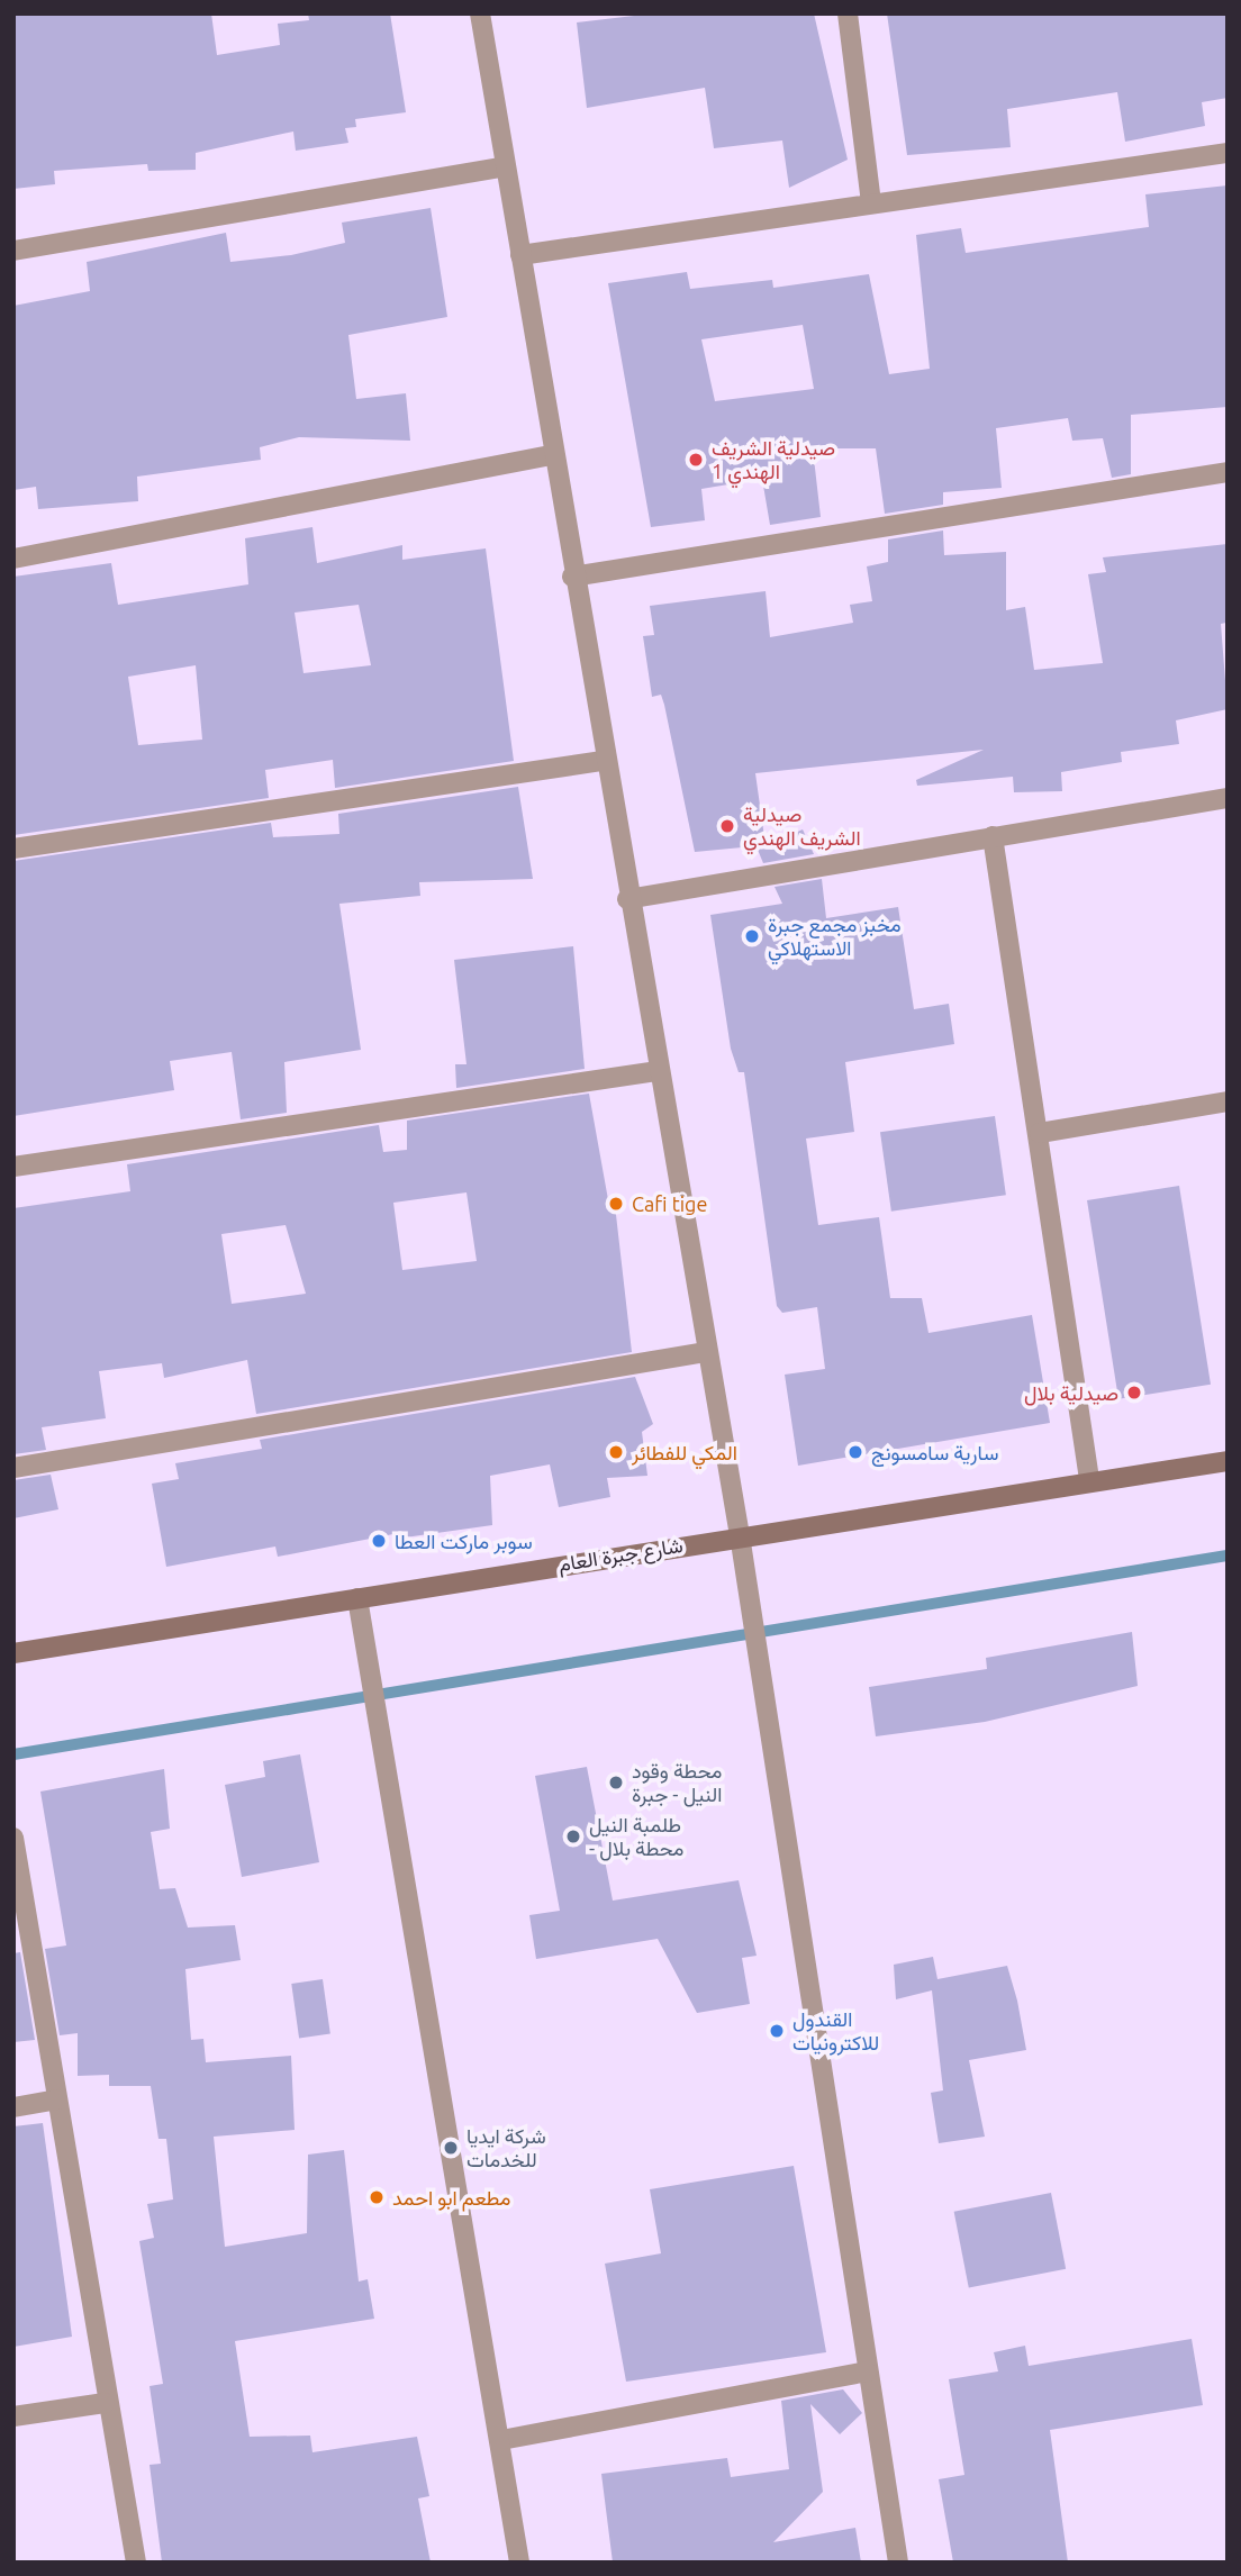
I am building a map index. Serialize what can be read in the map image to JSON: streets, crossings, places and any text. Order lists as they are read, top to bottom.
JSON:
{
  "streets": {
    "main road": ["شارع جبرة العام"]
  },
  "places": [
    "صيدلية الشريف الهندي 1",
    "صيدلية الشريف الهندي",
    "مخبز مجمع جبرة الاستهلاكي",
    "Cafi tige",
    "صيدلية بلال",
    "المكي للفطائر",
    "سارية سامسونج",
    "سوبر ماركت العطا",
    "محطة وقود النيل - جبرة",
    "طلمبة النيل - محطة بلال",
    "القندول للاكترونيات",
    "شركة ايديا للخدمات",
    "مطعم ابو احمد"
  ]
}
